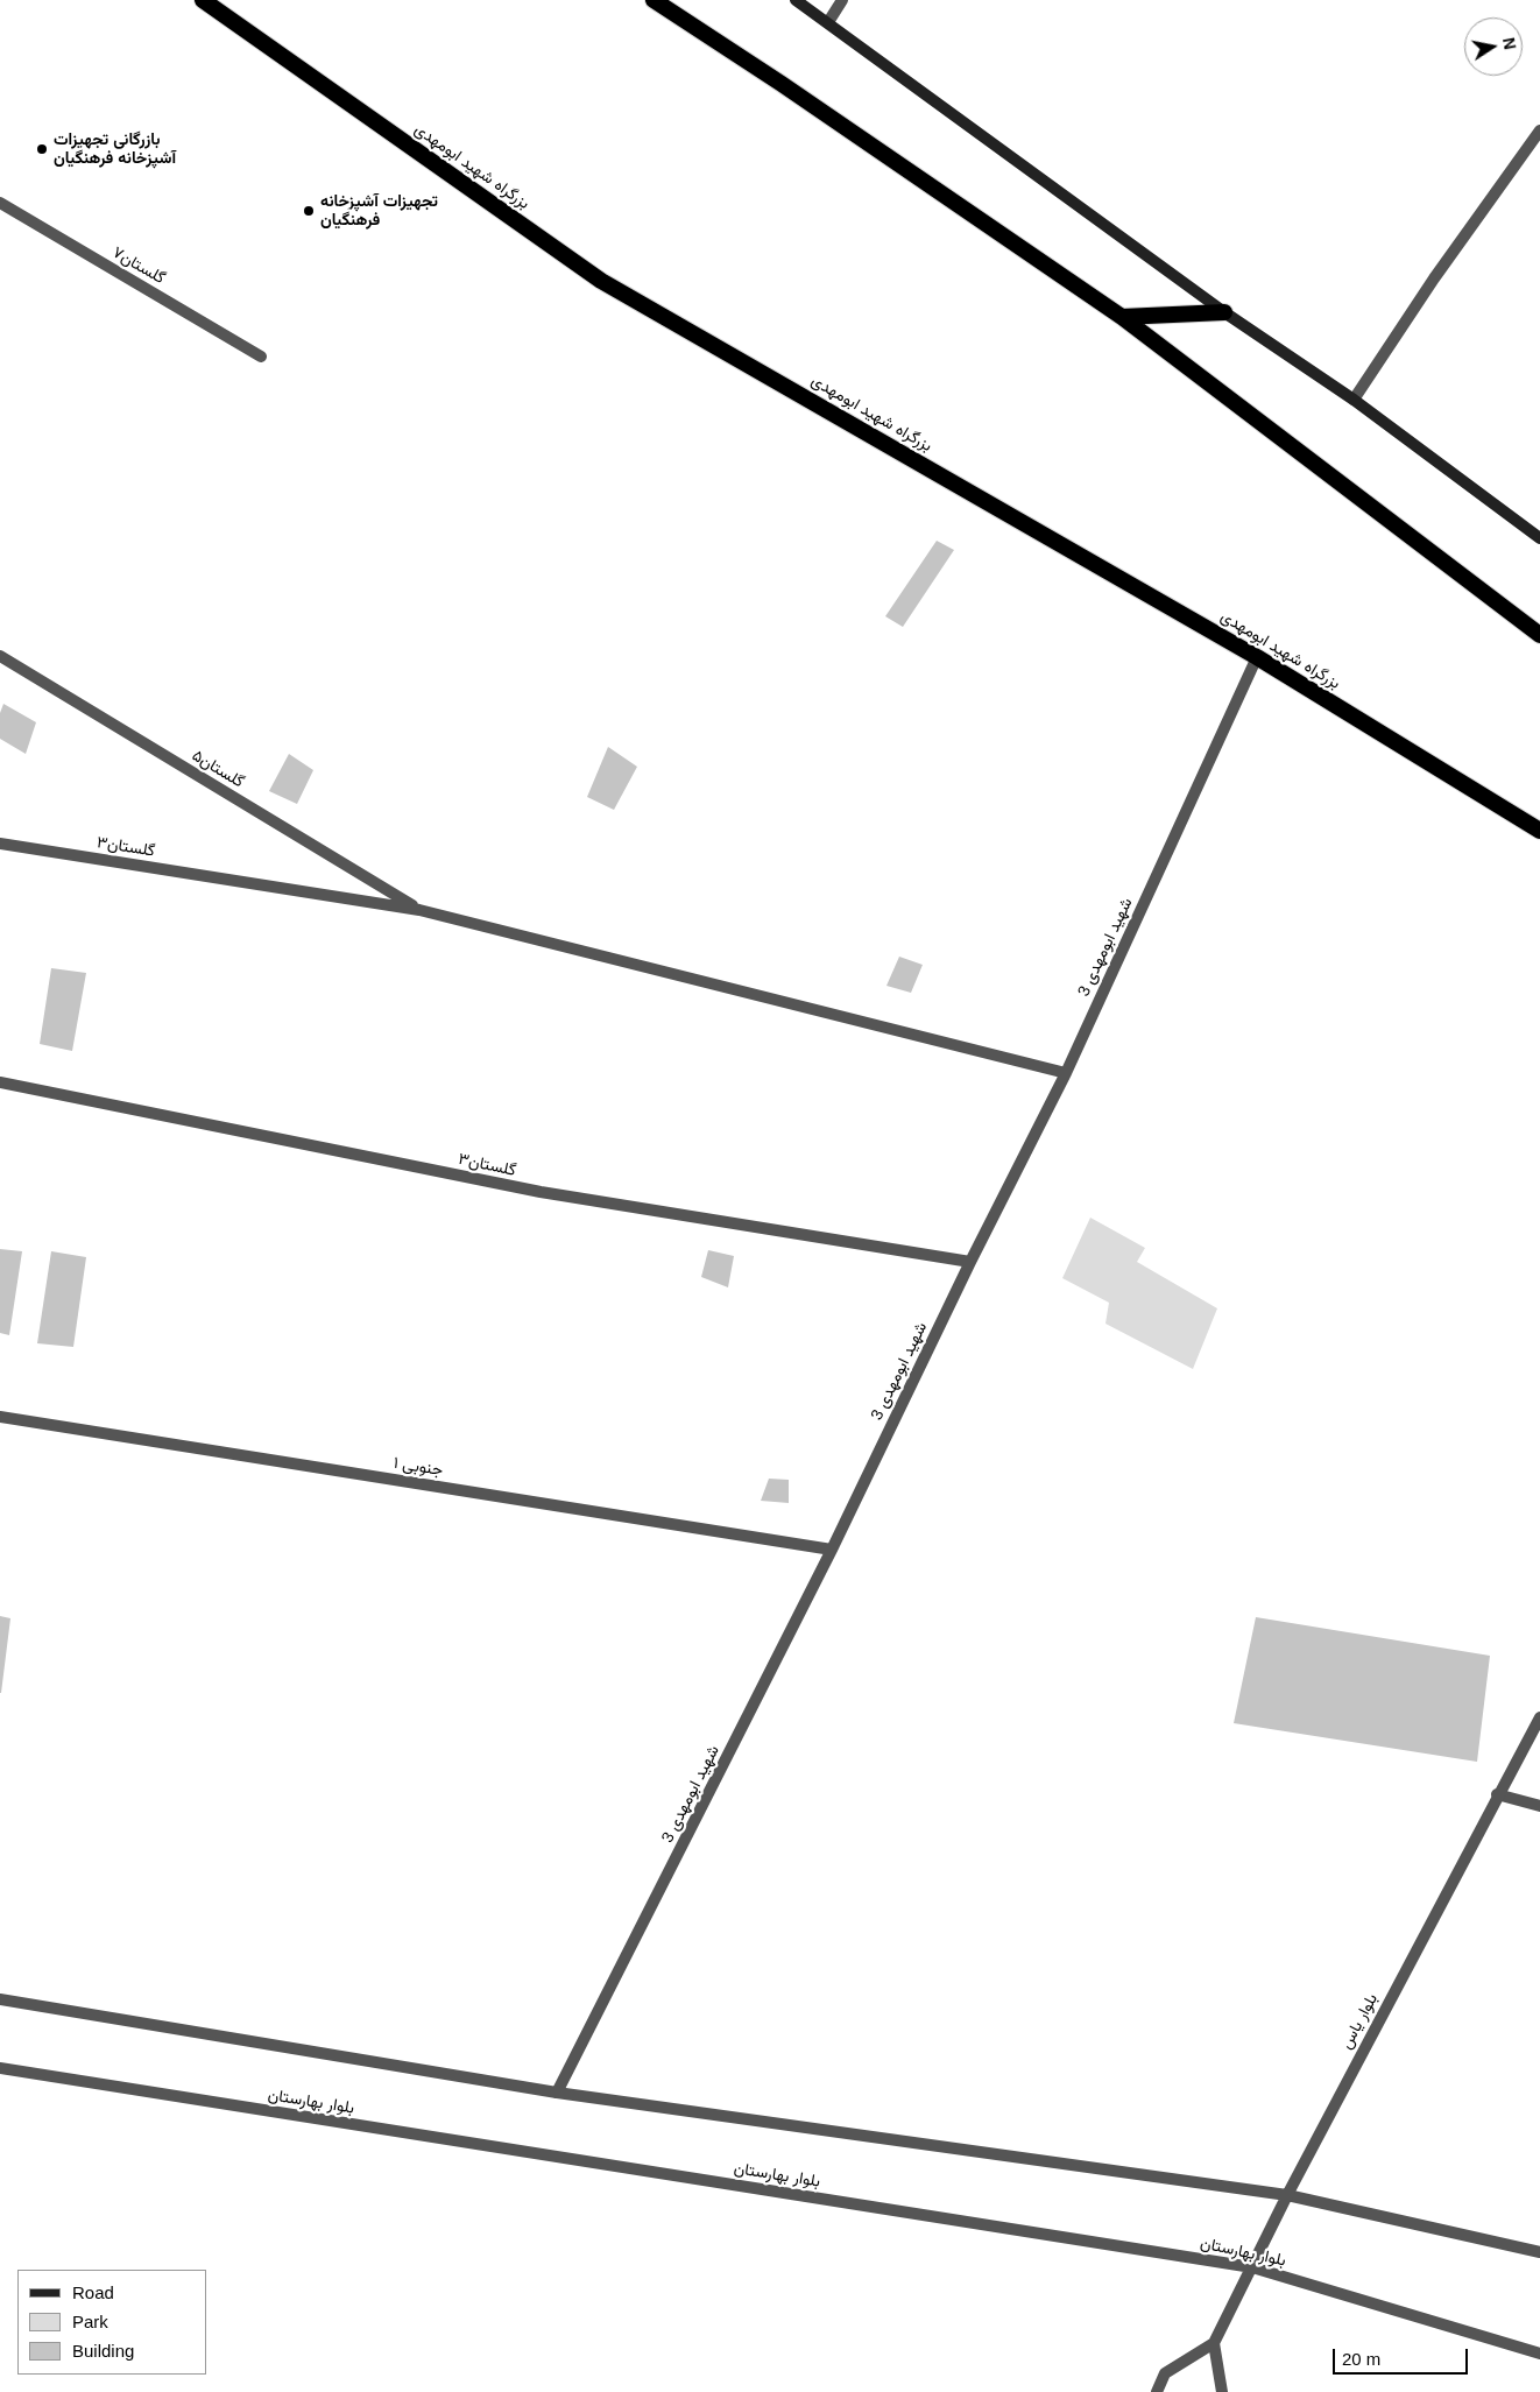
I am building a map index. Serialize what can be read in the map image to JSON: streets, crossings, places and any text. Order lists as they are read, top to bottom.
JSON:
{
  "streets": {
    "highway": ["بزرگراه شهید ابومهدی"],
    "street": [
      "گلستان۷",
      "گلستان۵",
      "گلستان۳",
      "شهید ابومهدی 3",
      "جنوبی ۱",
      "بلوار یاس",
      "بلوار بهارستان"
    ]
  },
  "crossings": [
    ["بزرگراه شهید ابومهدی", "شهید ابومهدی 3"],
    ["گلستان۵", "گلستان۳"],
    ["گلستان۳", "شهید ابومهدی 3"],
    ["شهید ابومهدی 3", "جنوبی ۱"],
    ["بلوار یاس", "بلوار بهارستان"]
  ],
  "places": ["بازرگانی تجهیزات آشپزخانه فرهنگیان", "تجهیزات آشپزخانه فرهنگیان"],
  "legend": ["Road", "Park", "Building"],
  "scale_bar": "20 m",
  "north": "right"
}
